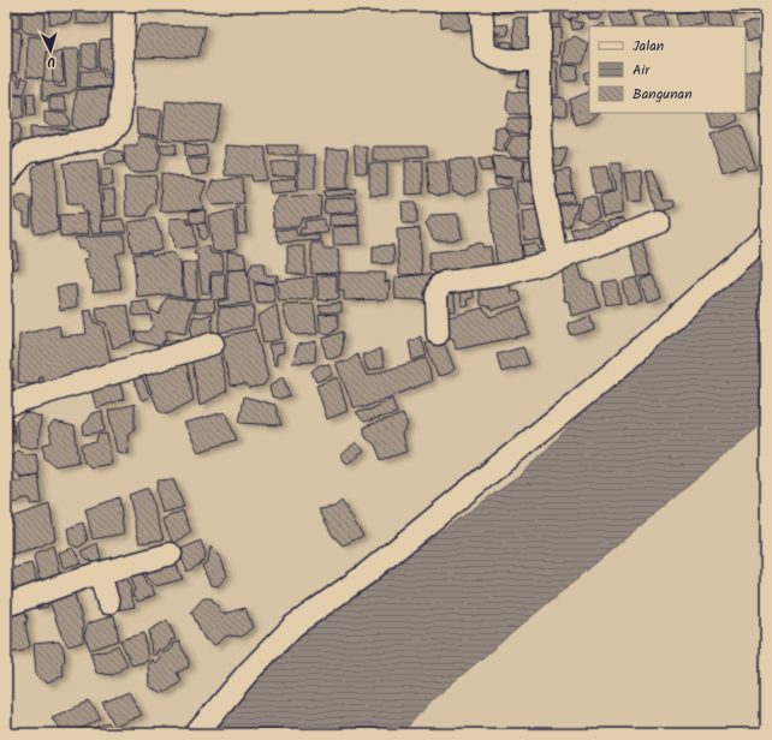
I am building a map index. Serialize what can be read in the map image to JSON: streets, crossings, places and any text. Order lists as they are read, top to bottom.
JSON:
{
  "legend": ["Jalan", "Air", "Bangunan"],
  "north": "bottom"
}
